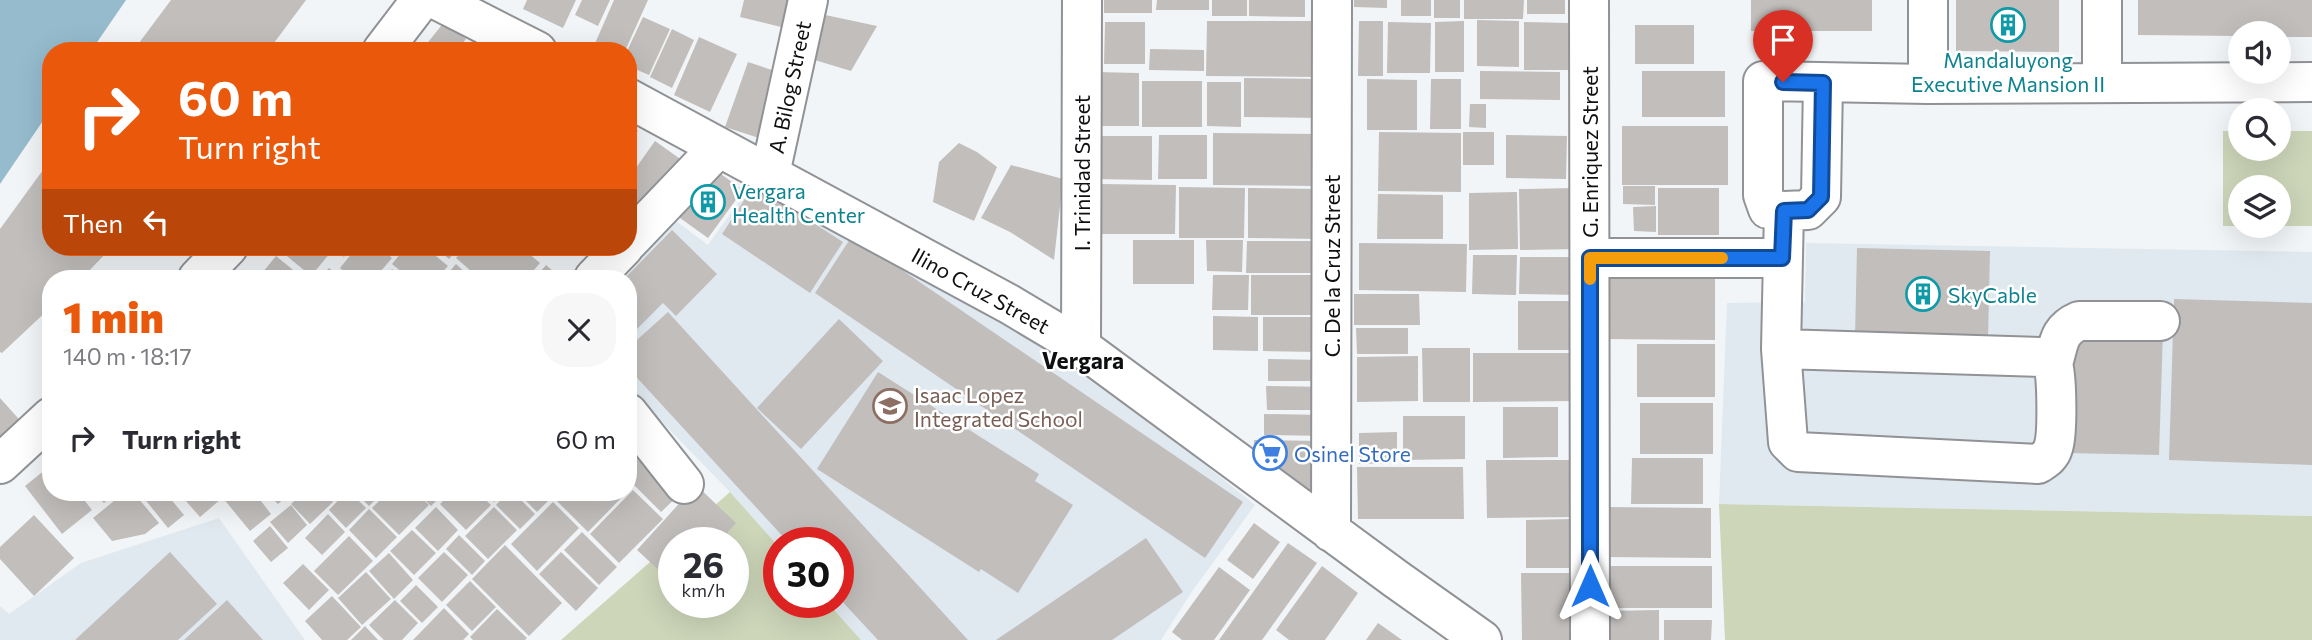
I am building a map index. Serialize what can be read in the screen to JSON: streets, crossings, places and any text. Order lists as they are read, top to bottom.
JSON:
{
  "streets": {
    "street": [
      "A. Bilog Street",
      "G. Enriquez Street",
      "I. Trinidad Street",
      "C. De la Cruz Street",
      "Ilino Cruz Street"
    ]
  },
  "crossings": [
    ["A. Bilog Street", "Ilino Cruz Street"],
    ["I. Trinidad Street", "Ilino Cruz Street"],
    ["C. De la Cruz Street", "Ilino Cruz Street"]
  ],
  "districts": ["Vergara"],
  "places": {
    "building": ["Mandaluyong Executive Mansion II", "Vergara Health Center", "SkyCable"],
    "school or university": ["Isaac Lopez Integrated School"],
    "supermarket": ["Osinel Store"]
  },
  "page": {
    "turn": ["60 m", "Turn right"],
    "then": "Then",
    "heading": ["1 min", "140 m · 18:17"],
    "list": [
      {
        "name": "Turn right",
        "value": "60 m"
      }
    ],
    "speed": "26 km/h",
    "limit": "30"
  }
}
